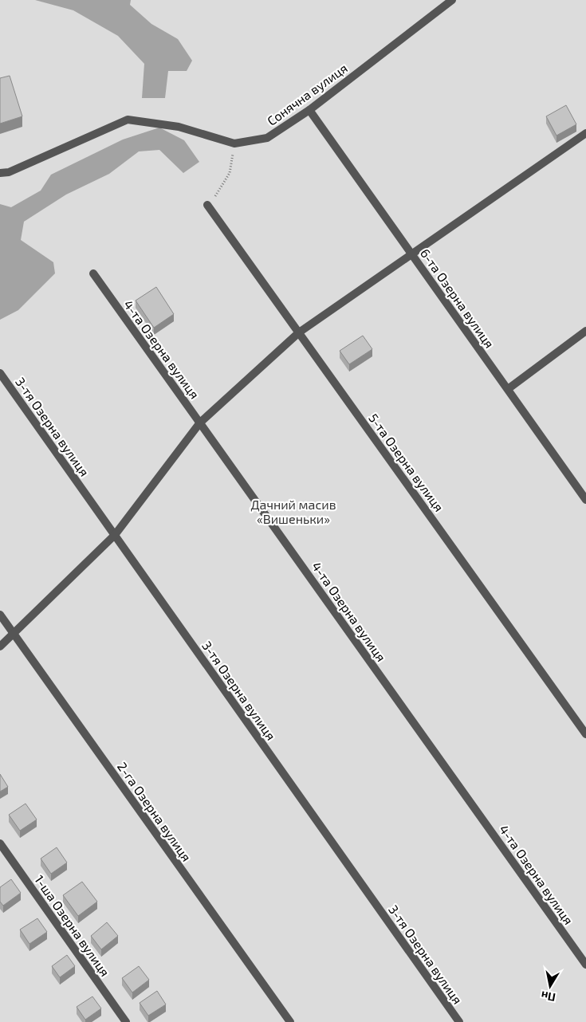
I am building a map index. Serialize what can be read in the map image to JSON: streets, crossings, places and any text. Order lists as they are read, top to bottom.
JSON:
{
  "streets": {
    "street": [
      "Сонячна вулиця",
      "6-та Озерна вулиця",
      "4-та Озерна вулиця",
      "3-тя Озерна вулиця",
      "5-та Озерна вулиця",
      "2-га Озерна вулиця",
      "1-ша Озерна вулиця"
    ]
  },
  "crossings": [
    ["Сонячна вулиця", "6-та Озерна вулиця"]
  ],
  "parks": ["Дачний масив «Вишеньки»"],
  "north": "bottom"
}
